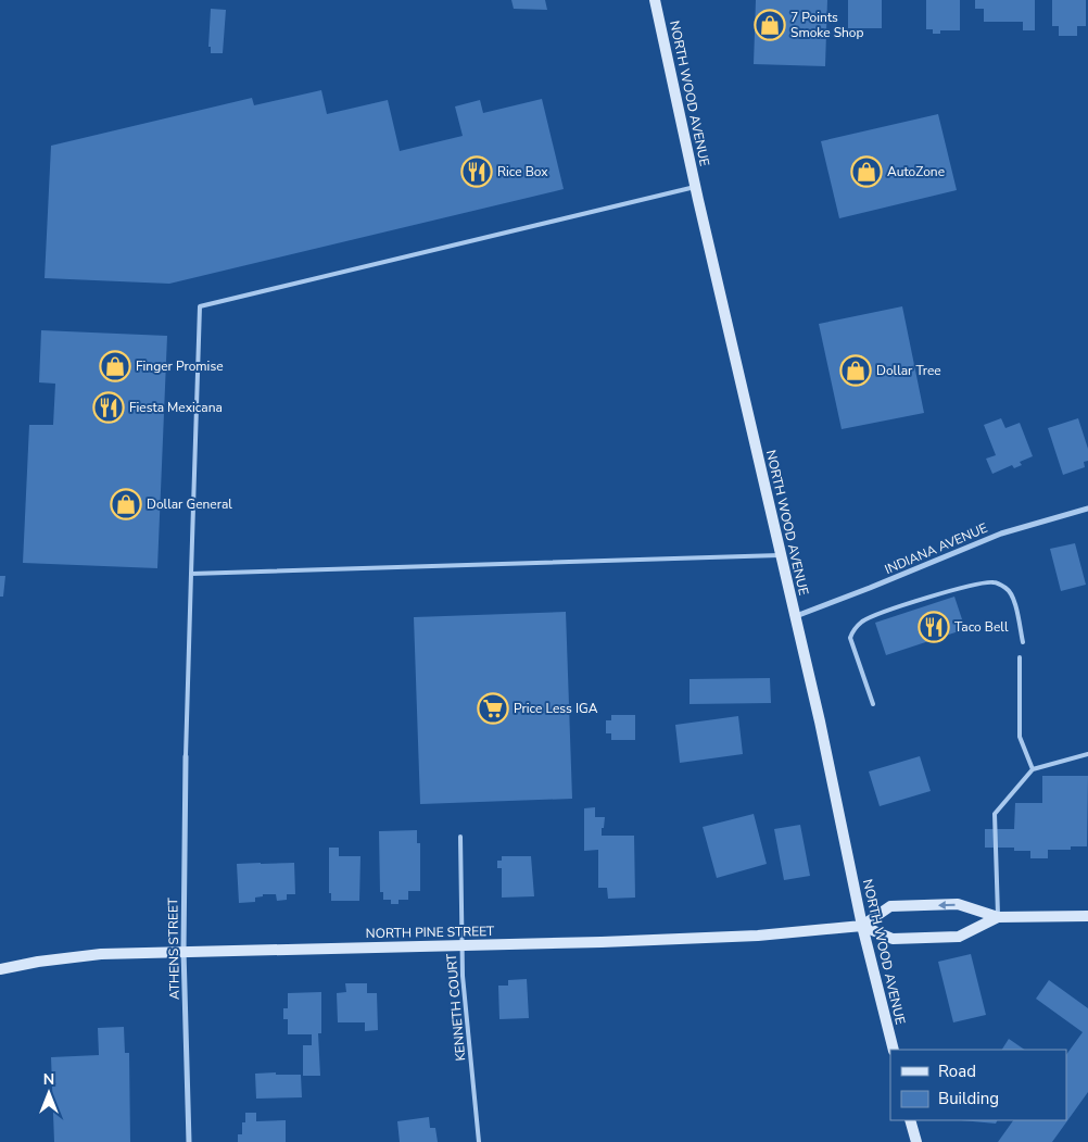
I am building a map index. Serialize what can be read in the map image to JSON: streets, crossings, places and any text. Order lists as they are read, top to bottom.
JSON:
{
  "streets": {
    "main road": ["NORTH WOOD AVENUE", "NORTH PINE STREET"],
    "street": ["INDIANA AVENUE", "ATHENS STREET"],
    "lane": ["KENNETH COURT"]
  },
  "crossings": [
    ["NORTH WOOD AVENUE", "INDIANA AVENUE"],
    ["NORTH WOOD AVENUE", "NORTH PINE STREET"],
    ["NORTH PINE STREET", "ATHENS STREET"],
    ["NORTH PINE STREET", "KENNETH COURT"]
  ],
  "places": {
    "shop": [
      "7 Points Smoke Shop",
      "AutoZone",
      "Finger Promise",
      "Dollar Tree",
      "Dollar General"
    ],
    "restaurant": ["Rice Box", "Fiesta Mexicana", "Taco Bell"],
    "supermarket": ["Price Less IGA"]
  },
  "legend": ["Road", "Building"],
  "north": "top"
}
